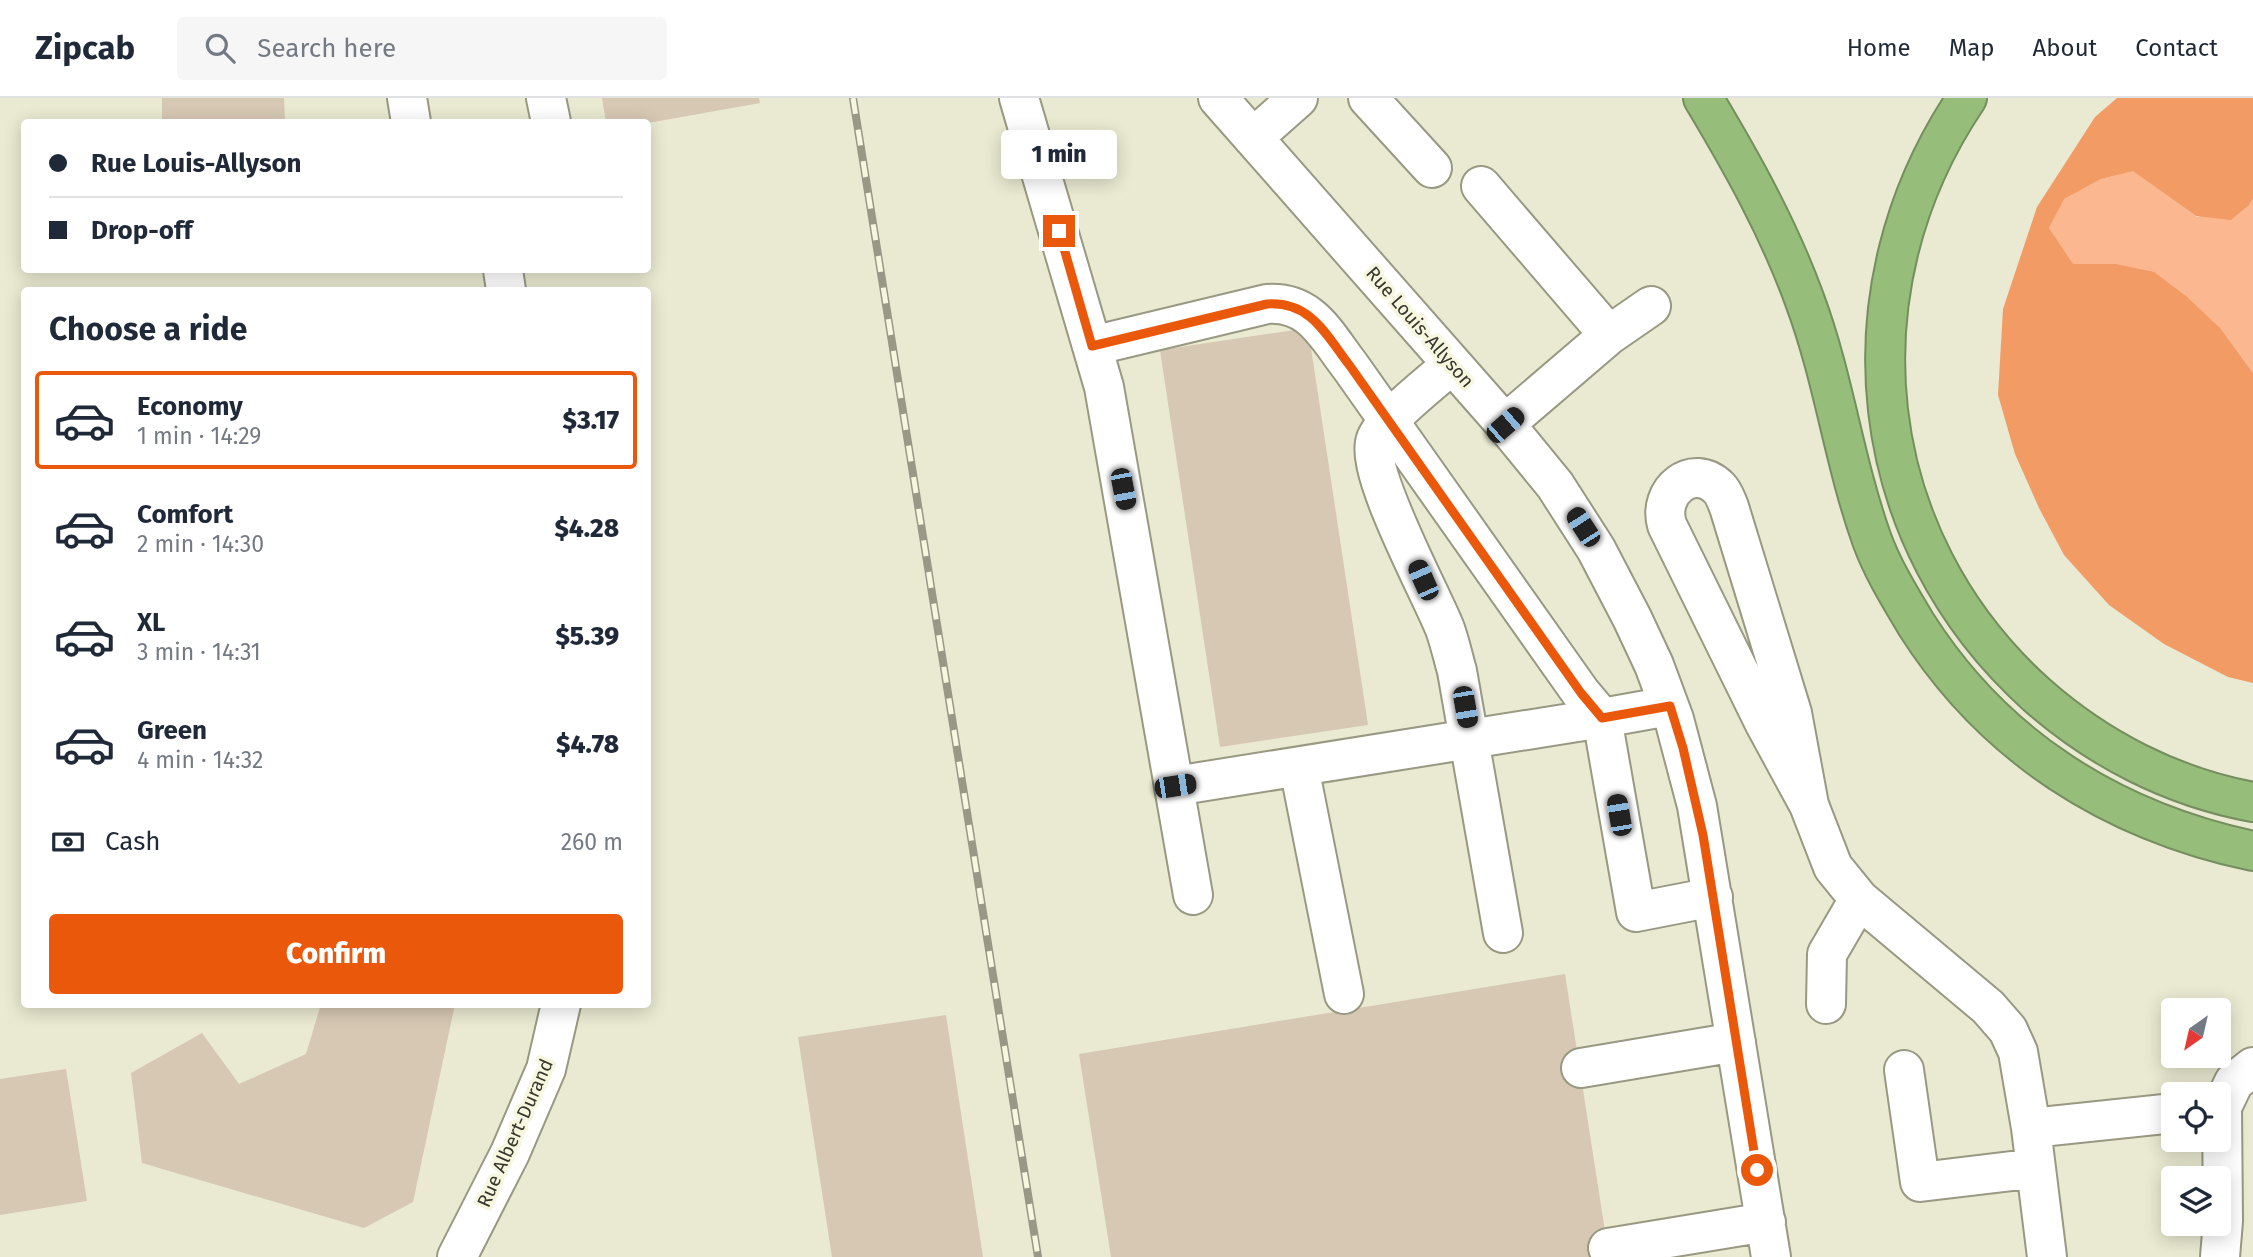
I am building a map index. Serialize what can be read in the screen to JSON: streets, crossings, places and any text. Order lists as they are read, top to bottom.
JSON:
{
  "streets": {
    "street": ["Rue Louis-Allyson", "Rue Albert-Durand"]
  },
  "north": "bottom left",
  "page": {
    "header": "Zipcab",
    "search": "Search here",
    "nav": [
      "Home",
      "Map",
      "About",
      "Contact"
    ],
    "banner": ["Rue Louis-Allyson", "Drop-off"],
    "bubble": "1 min",
    "heading": "Choose a ride",
    "list": [
      {
        "name": "Economy",
        "note": "1 min · 14:29",
        "value": "$3.17"
      },
      {
        "name": "Comfort",
        "note": "2 min · 14:30",
        "value": "$4.28"
      },
      {
        "name": "XL",
        "note": "3 min · 14:31",
        "value": "$5.39"
      },
      {
        "name": "Green",
        "note": "4 min · 14:32",
        "value": "$4.78"
      }
    ],
    "pay": ["Cash", "260 m"],
    "buttons": "Confirm"
  }
}
